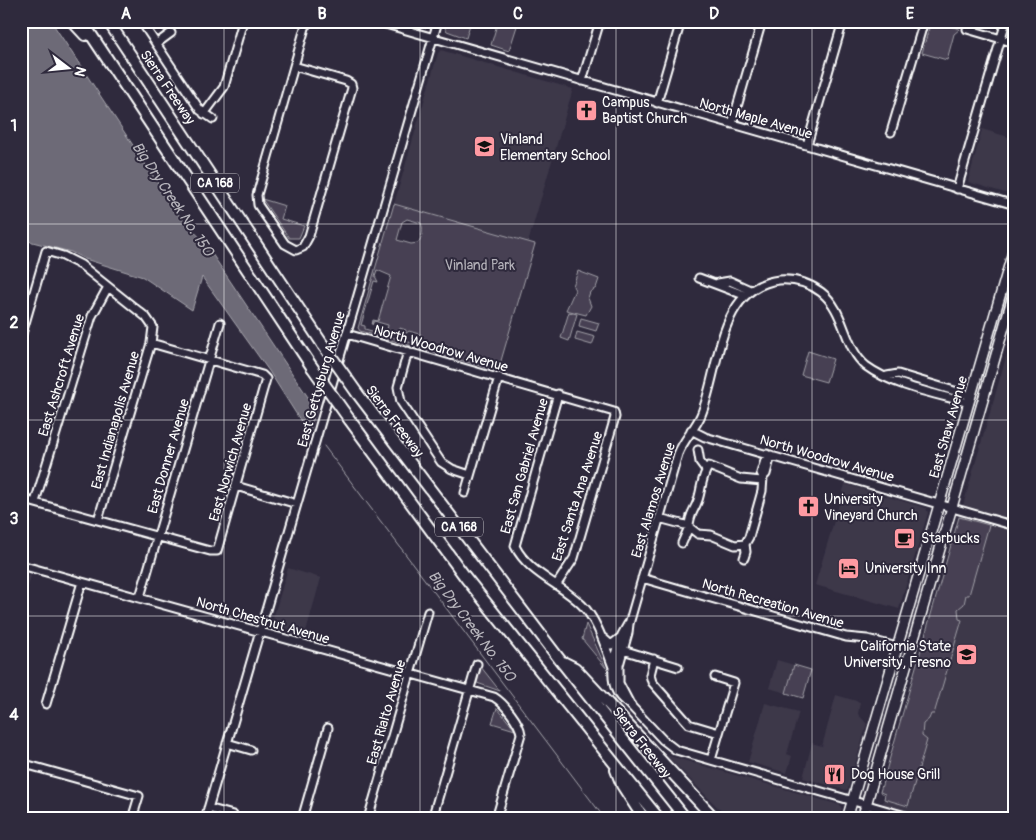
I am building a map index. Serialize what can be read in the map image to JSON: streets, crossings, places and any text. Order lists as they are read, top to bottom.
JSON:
{
  "streets": {
    "highway": ["Sierra Freeway", "CA 168"],
    "main road": ["East Shaw Avenue"],
    "street": [
      "North Maple Avenue",
      "North Woodrow Avenue",
      "East Ashcroft Avenue",
      "East Gettysburg Avenue",
      "East Indianapolis Avenue",
      "East Donner Avenue",
      "East Norwich Avenue",
      "East San Gabriel Avenue",
      "East Santa Ana Avenue",
      "East Alamos Avenue",
      "North Recreation Avenue",
      "North Chestnut Avenue",
      "East Rialto Avenue"
    ]
  },
  "crossings": [
    ["North Maple Avenue", "East Gettysburg Avenue"],
    ["North Woodrow Avenue", "East Gettysburg Avenue"],
    ["North Woodrow Avenue", "East Shaw Avenue"],
    ["North Woodrow Avenue", "East San Gabriel Avenue"],
    ["North Woodrow Avenue", "East Santa Ana Avenue"],
    ["North Woodrow Avenue", "East Alamos Avenue"],
    ["East Ashcroft Avenue", "East Indianapolis Avenue"],
    ["East Gettysburg Avenue", "North Chestnut Avenue"],
    ["East Shaw Avenue", "North Recreation Avenue"],
    ["East Donner Avenue", "East Norwich Avenue"],
    ["East Donner Avenue", "North Chestnut Avenue"],
    ["East San Gabriel Avenue", "East Santa Ana Avenue"],
    ["East Alamos Avenue", "North Recreation Avenue"],
    ["North Chestnut Avenue", "East Rialto Avenue"]
  ],
  "water": ["Big Dry Creek No. 150"],
  "parks": ["Vinland Park"],
  "places": {
    "church": ["Campus Baptist Church", "University Vineyard Church"],
    "school or university": ["Vinland Elementary School", "California State University, Fresno"],
    "cafe": ["Starbucks"],
    "hotel": ["University Inn"],
    "restaurant": ["Dog House Grill"]
  },
  "north": "right",
  "grid": {
    "columns": [
      "A",
      "B",
      "C",
      "D",
      "E"
    ],
    "rows": [
      "1",
      "2",
      "3",
      "4"
    ]
  }
}
